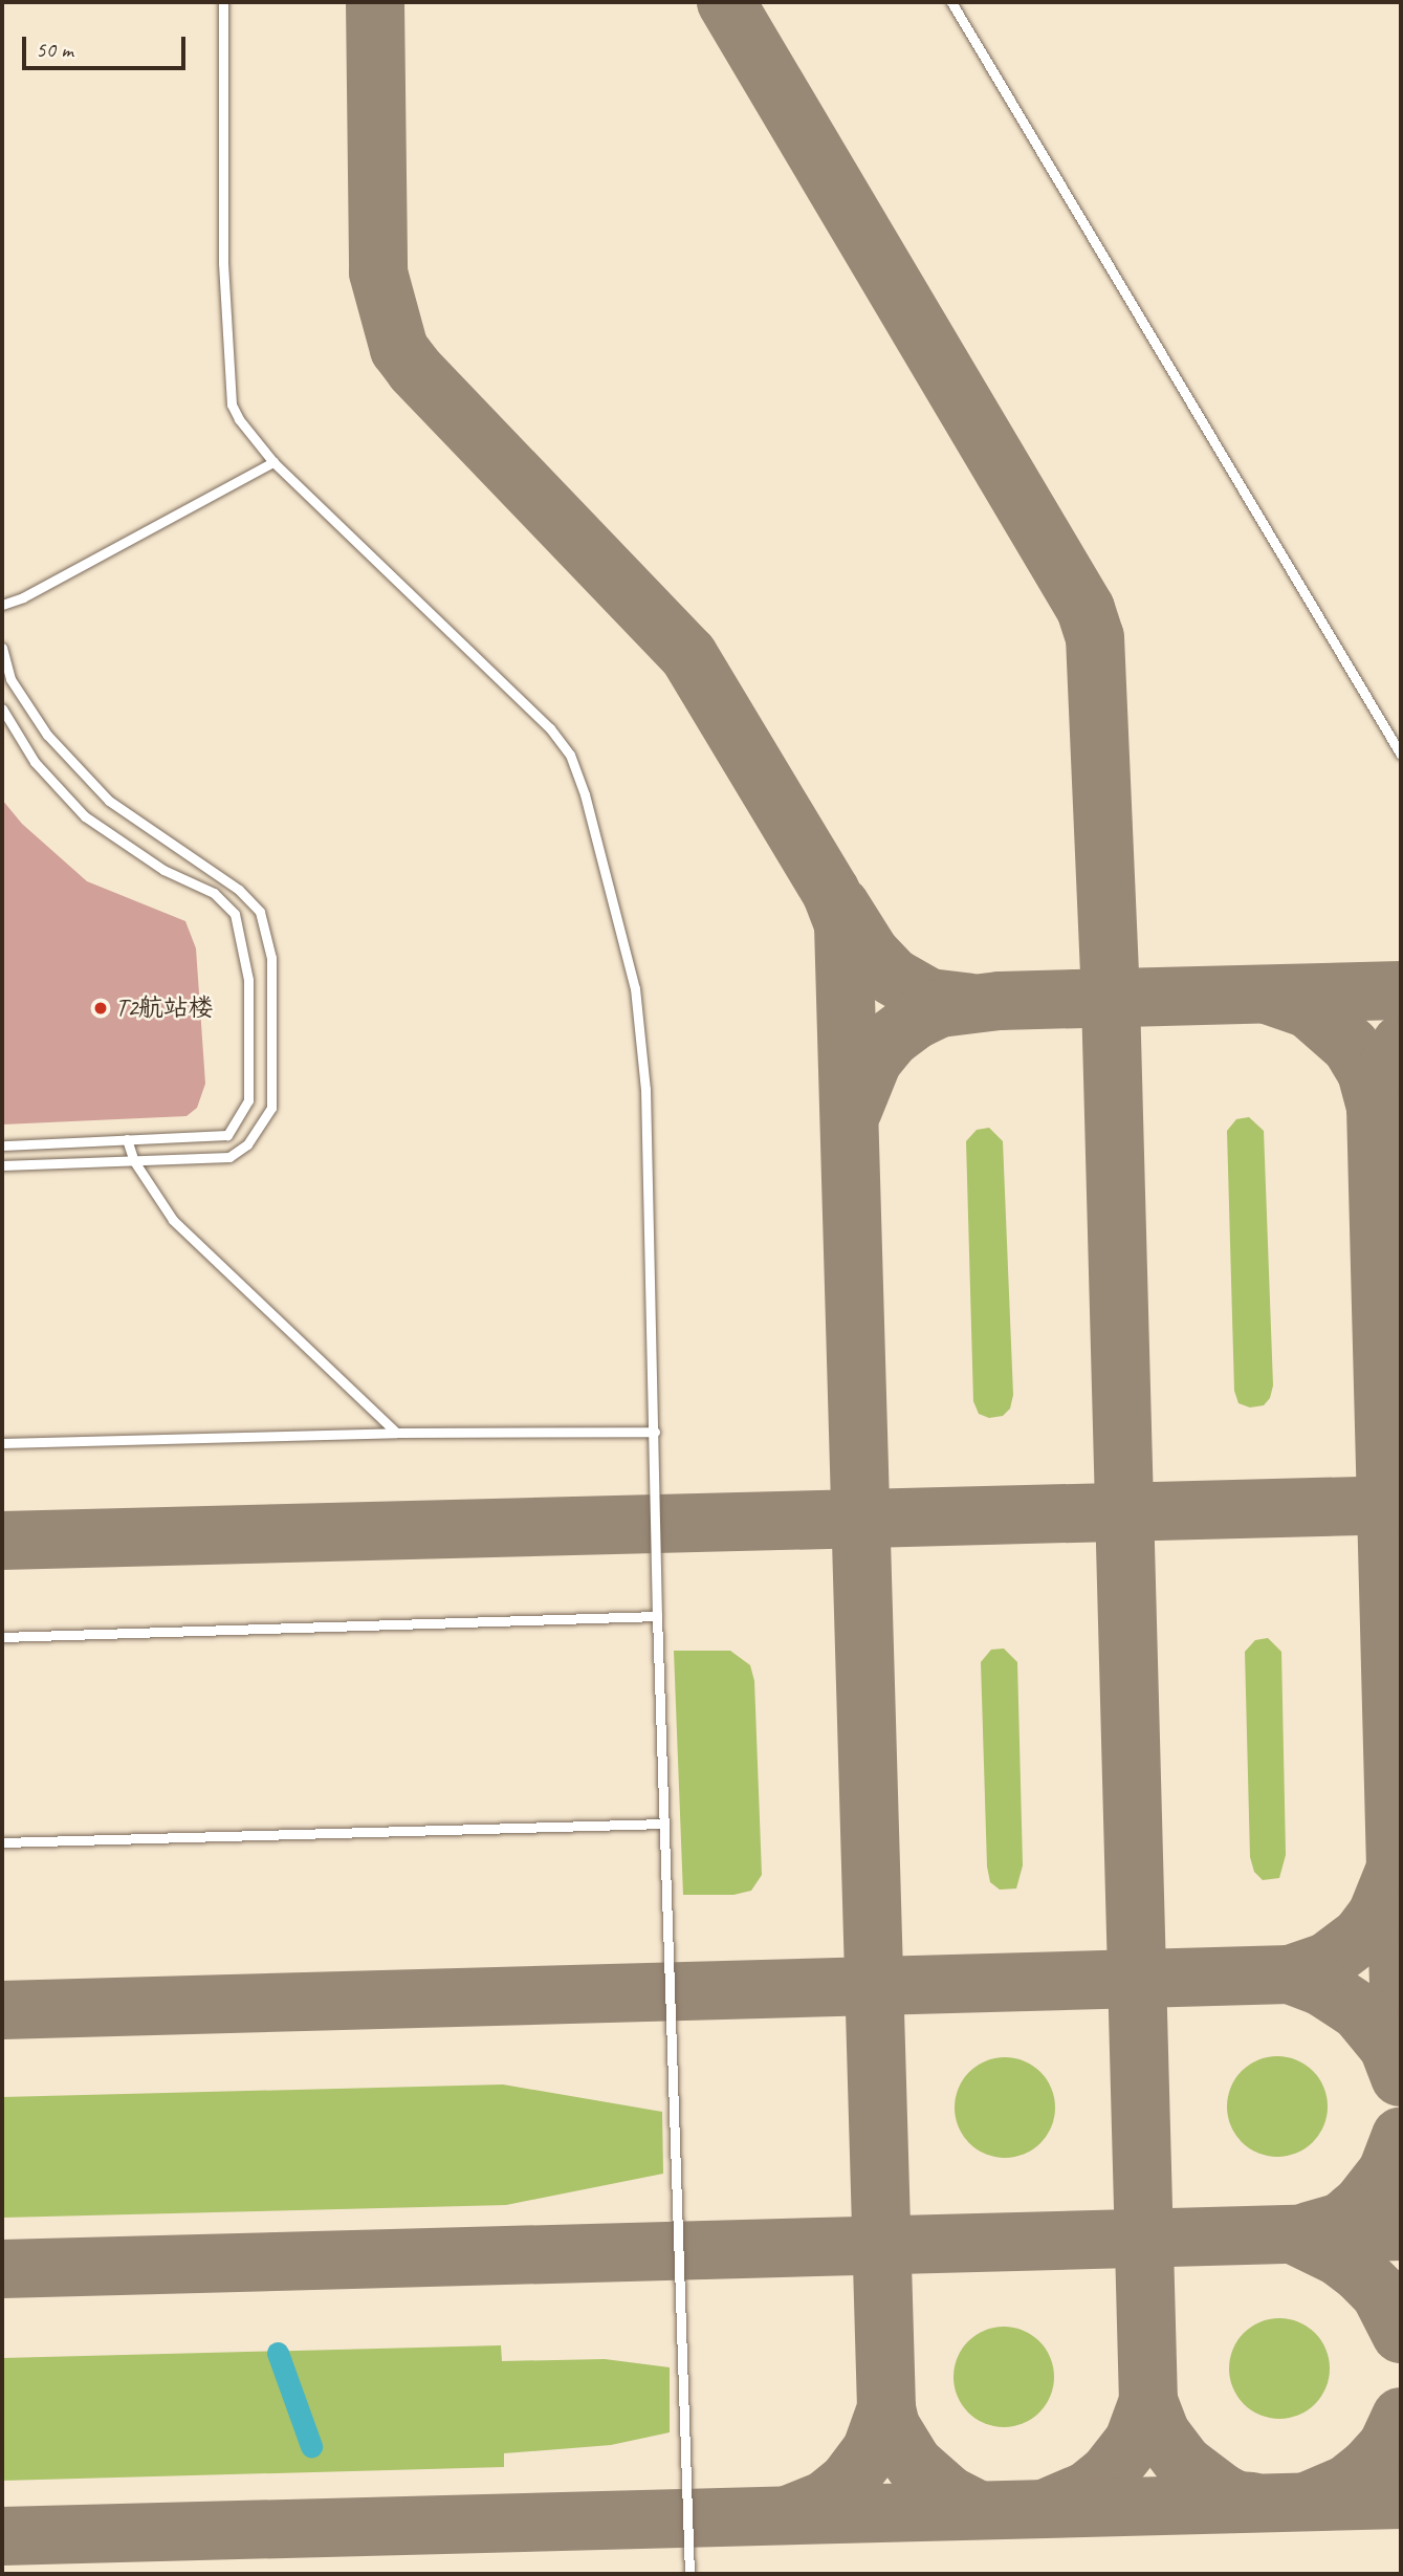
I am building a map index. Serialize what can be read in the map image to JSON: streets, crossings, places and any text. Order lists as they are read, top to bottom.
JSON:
{
  "places": ["T2航站楼"],
  "scale_bar": "50 m"
}
